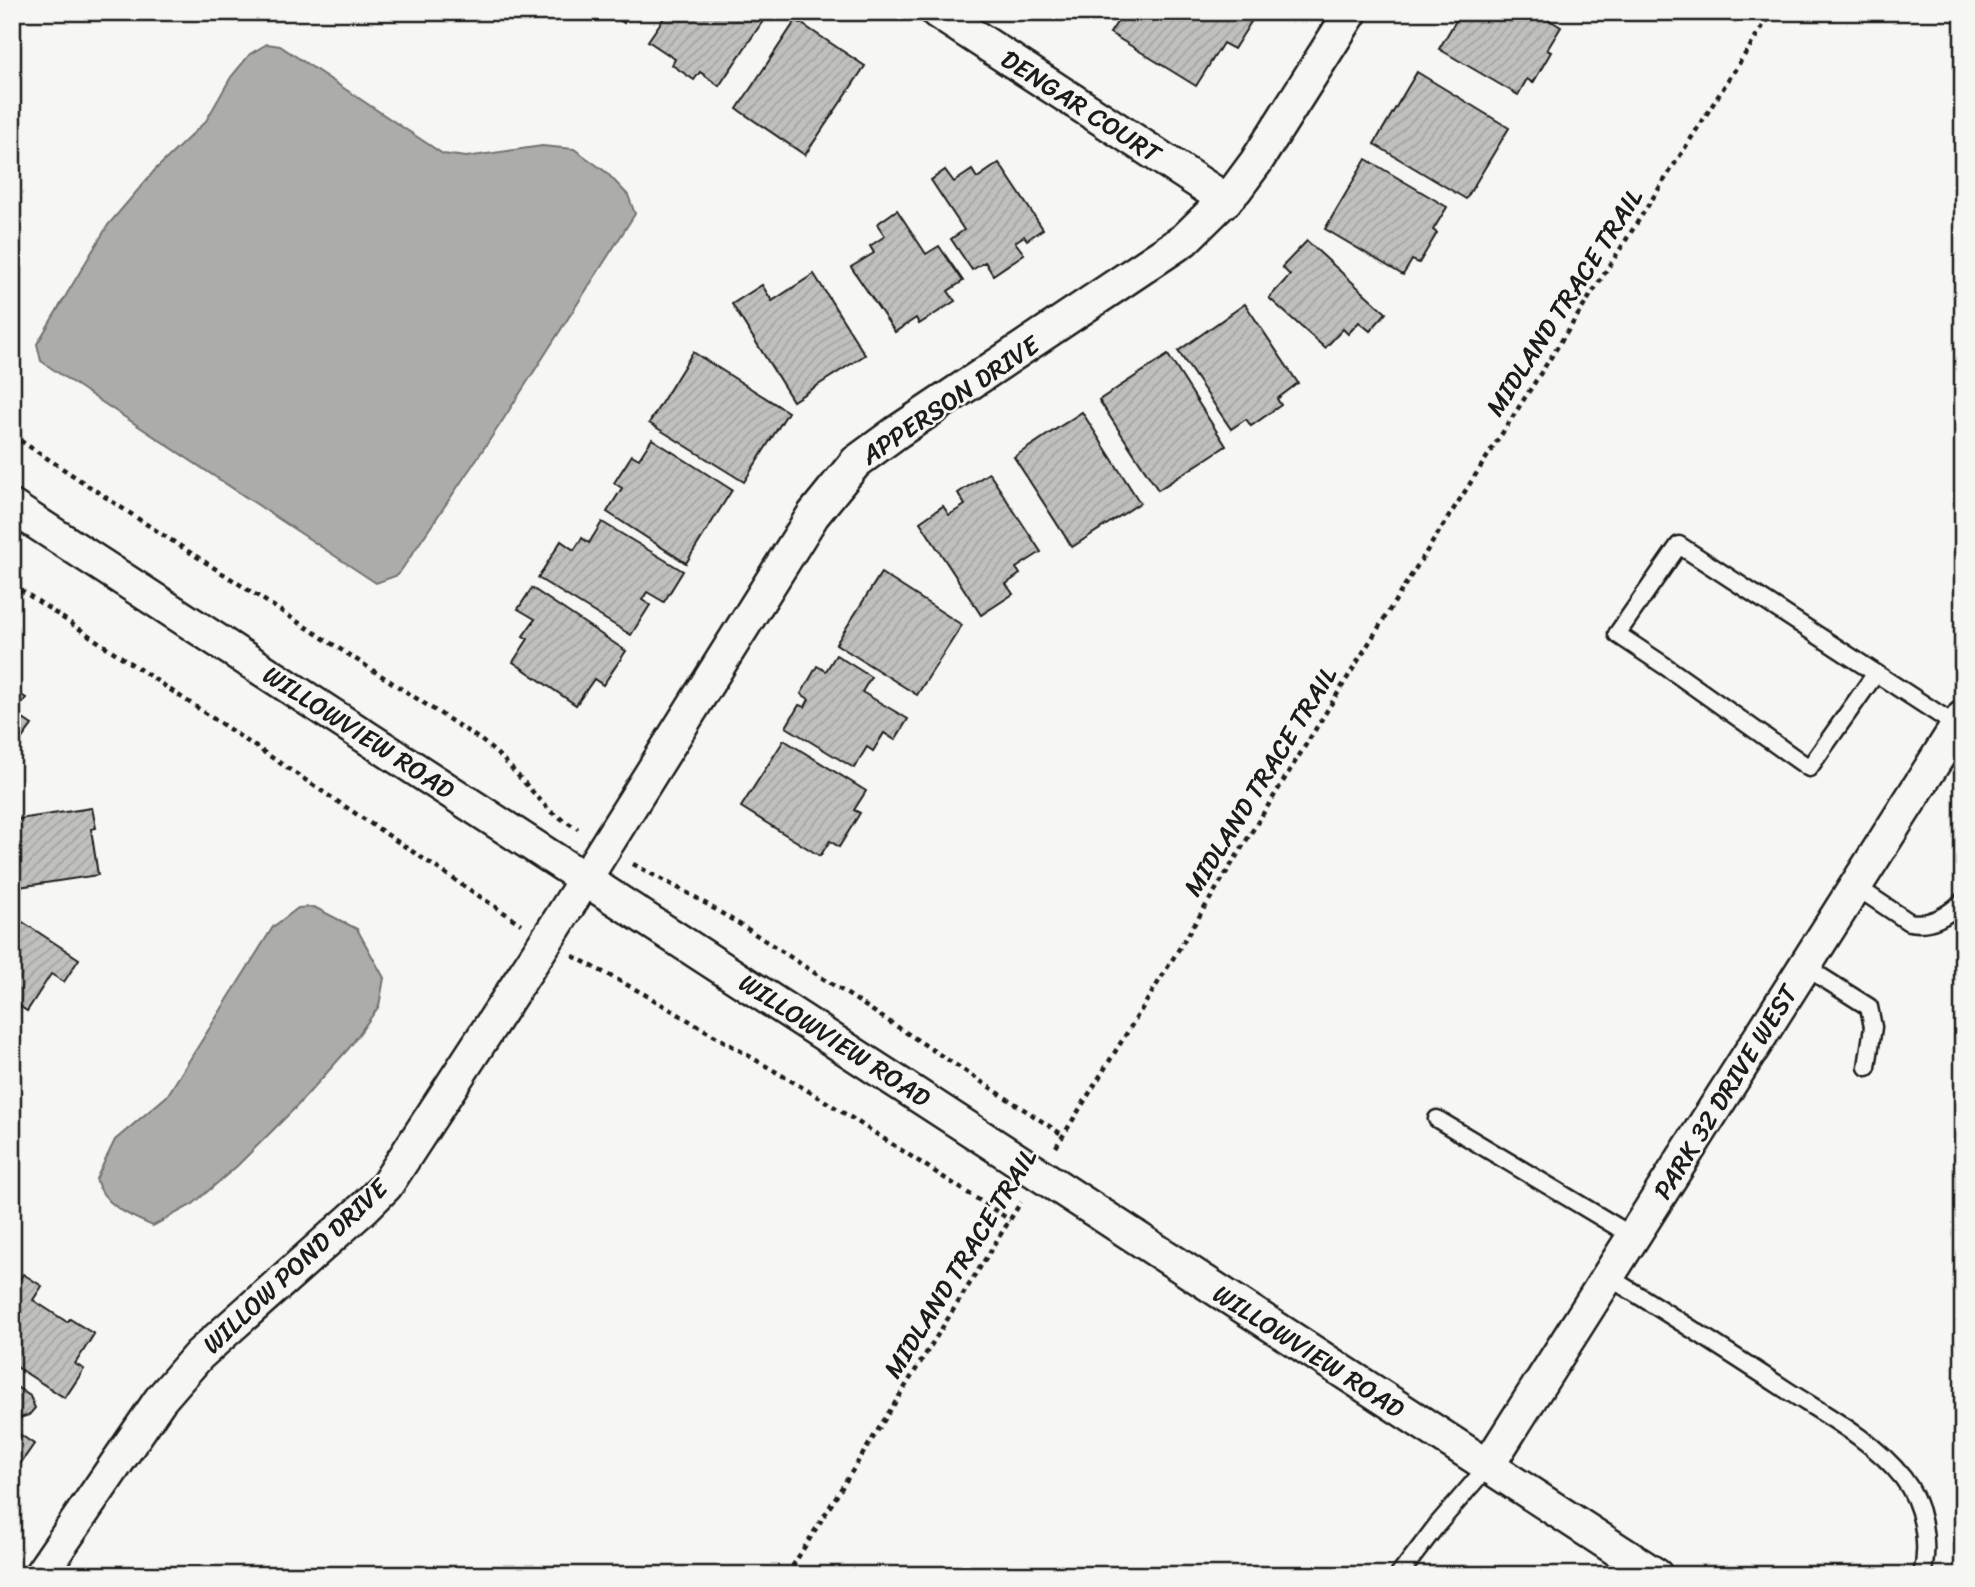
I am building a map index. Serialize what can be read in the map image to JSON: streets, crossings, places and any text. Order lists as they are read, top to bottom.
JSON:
{
  "streets": {
    "street": [
      "DENGAR COURT",
      "APPERSON DRIVE",
      "WILLOWVIEW ROAD",
      "PARK 32 DRIVE WEST",
      "WILLOW POND DRIVE"
    ],
    "path": ["MIDLAND TRACE TRAIL"]
  },
  "crossings": [
    ["DENGAR COURT", "APPERSON DRIVE"],
    ["MIDLAND TRACE TRAIL", "WILLOWVIEW ROAD"],
    ["APPERSON DRIVE", "WILLOWVIEW ROAD"],
    ["APPERSON DRIVE", "WILLOW POND DRIVE"],
    ["WILLOWVIEW ROAD", "PARK 32 DRIVE WEST"],
    ["WILLOWVIEW ROAD", "WILLOW POND DRIVE"]
  ]
}
